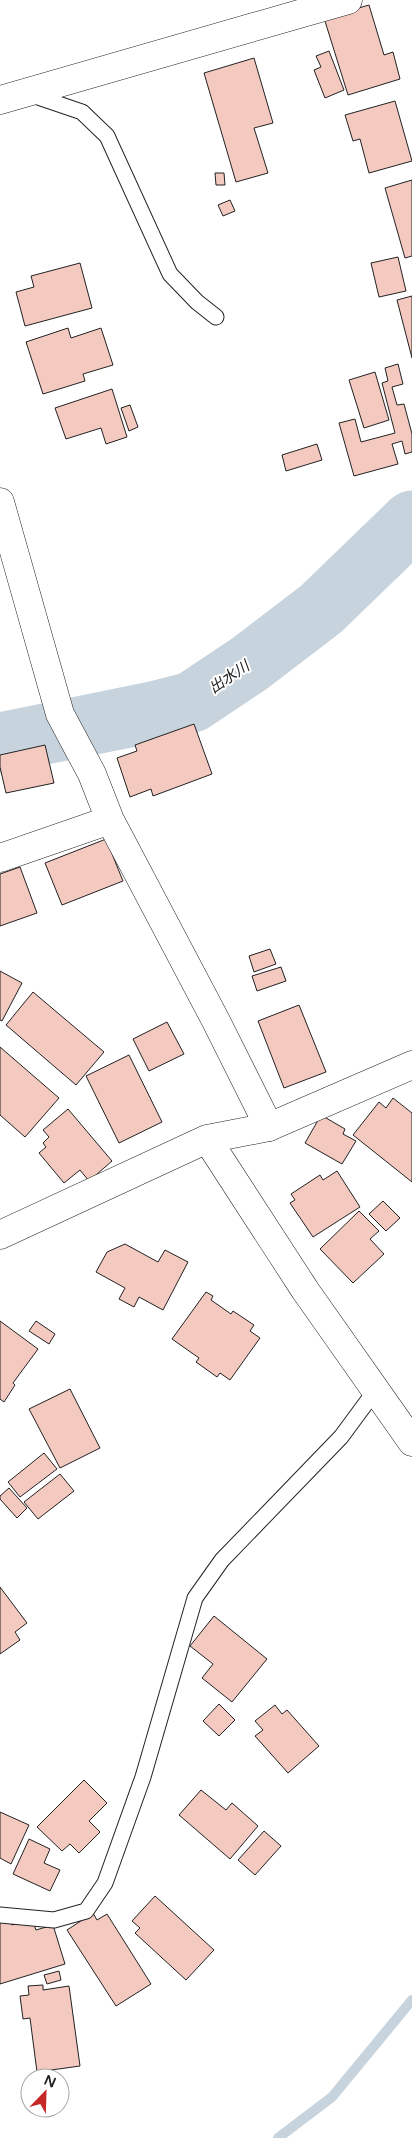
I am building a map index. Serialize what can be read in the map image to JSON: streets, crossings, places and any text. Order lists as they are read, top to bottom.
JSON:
{
  "water": ["出水川"],
  "north": "top right"
}
